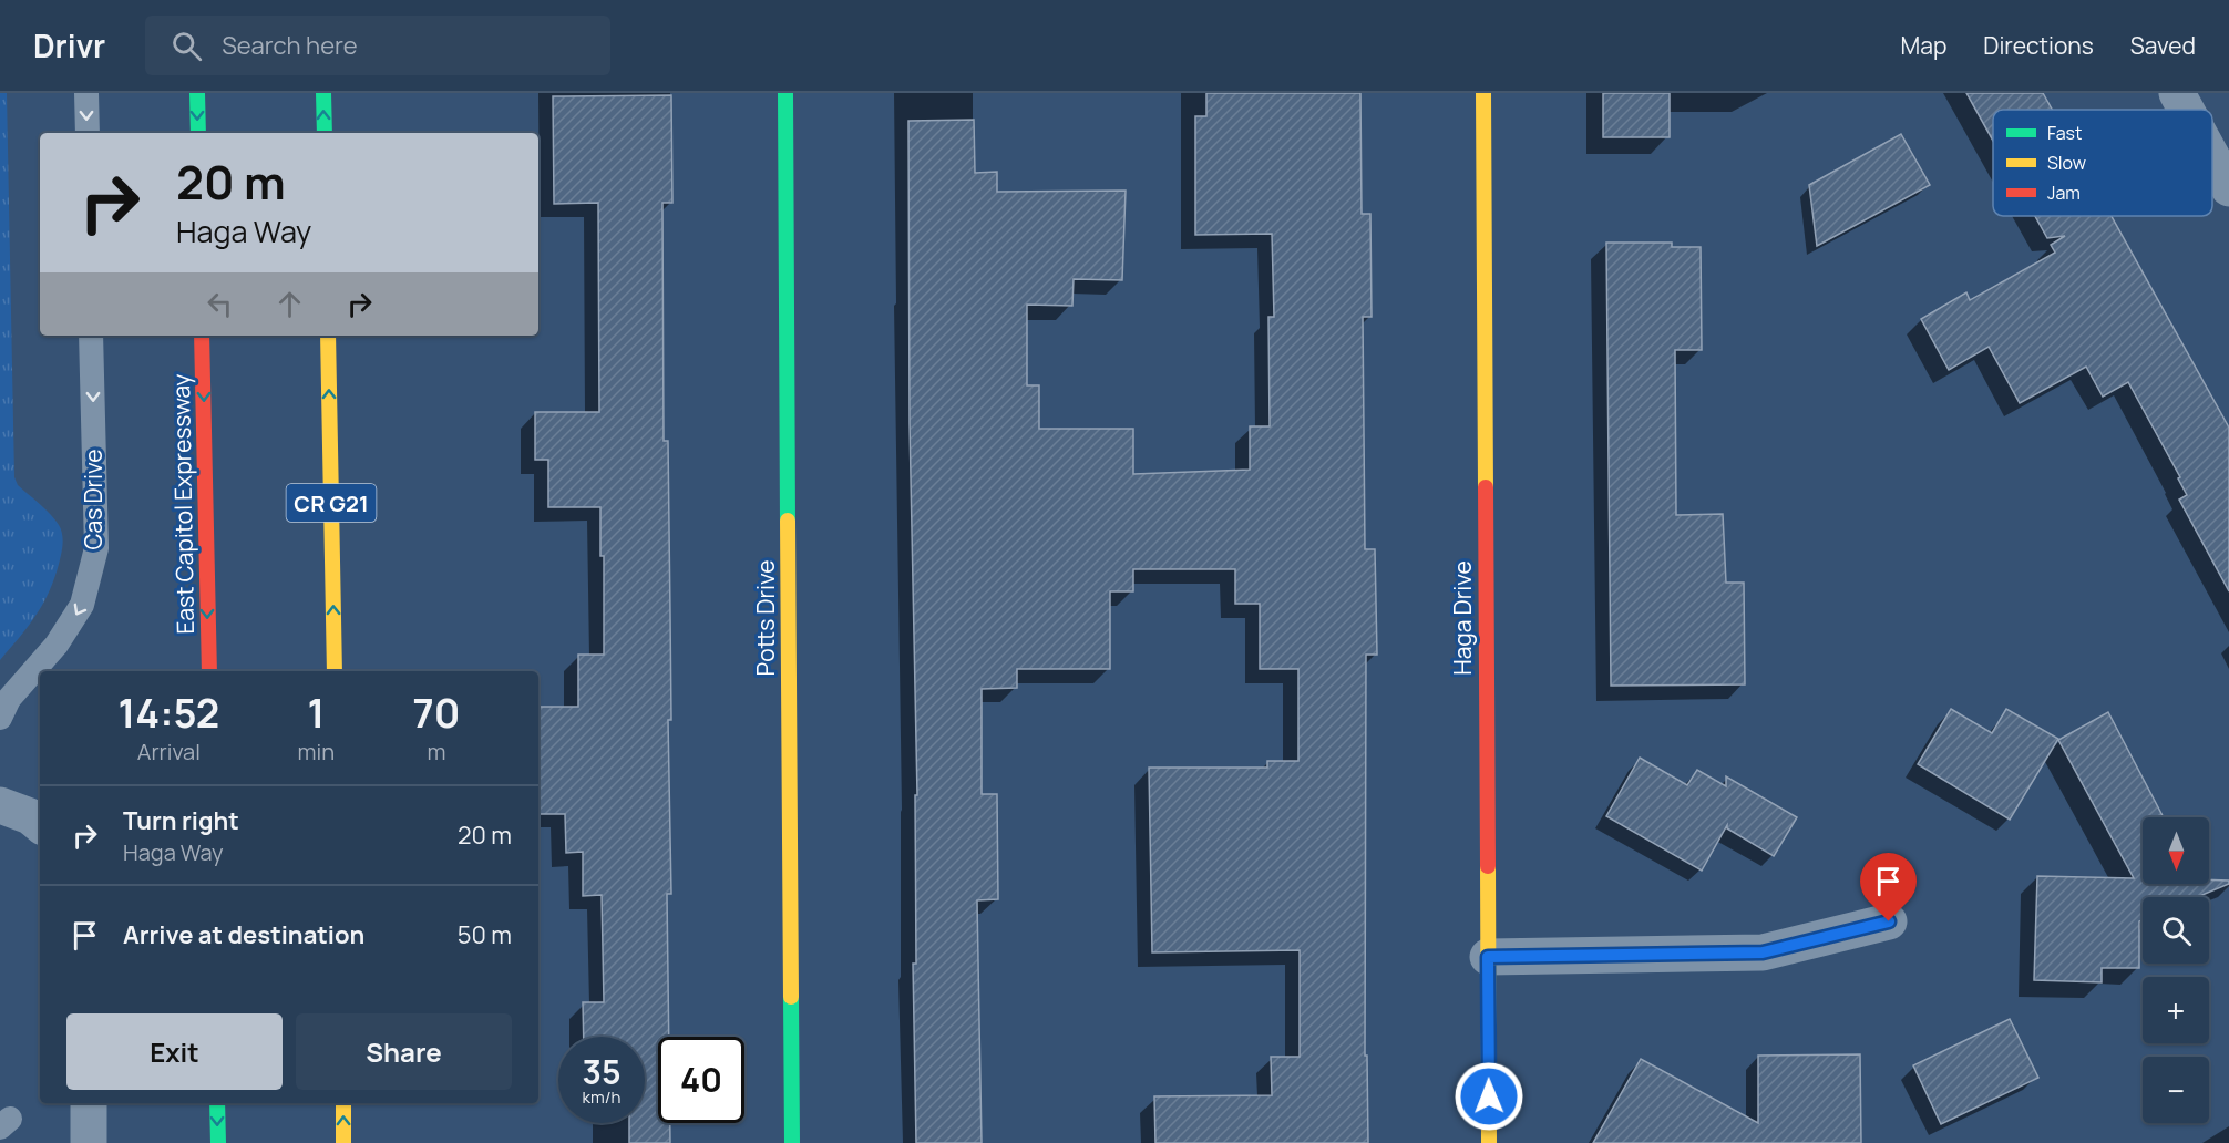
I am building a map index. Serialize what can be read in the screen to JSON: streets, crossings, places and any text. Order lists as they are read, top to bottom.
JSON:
{
  "streets": {
    "main road": [
      "CR G21",
      "East Capitol Expressway",
      "Potts Drive",
      "Haga Drive"
    ],
    "lane": ["Cas Drive"]
  },
  "one_way": ["Cas Drive"],
  "legend": ["Fast", "Slow", "Jam"],
  "north": "bottom",
  "page": {
    "header": "Drivr",
    "search": "Search here",
    "nav": ["Map", "Directions", "Saved"],
    "turn": ["20 m", "Haga Way"],
    "eta": [
      "14:52",
      "Arrival",
      "1",
      "min",
      "70",
      "m"
    ],
    "list": [
      {
        "name": "Turn right",
        "note": "Haga Way",
        "value": "20 m"
      },
      {
        "name": "Arrive at destination",
        "value": "50 m"
      }
    ],
    "map_buttons": ["+", "−"],
    "buttons": ["Exit", "Share"],
    "speed": "35 km/h",
    "limit": "40"
  }
}
